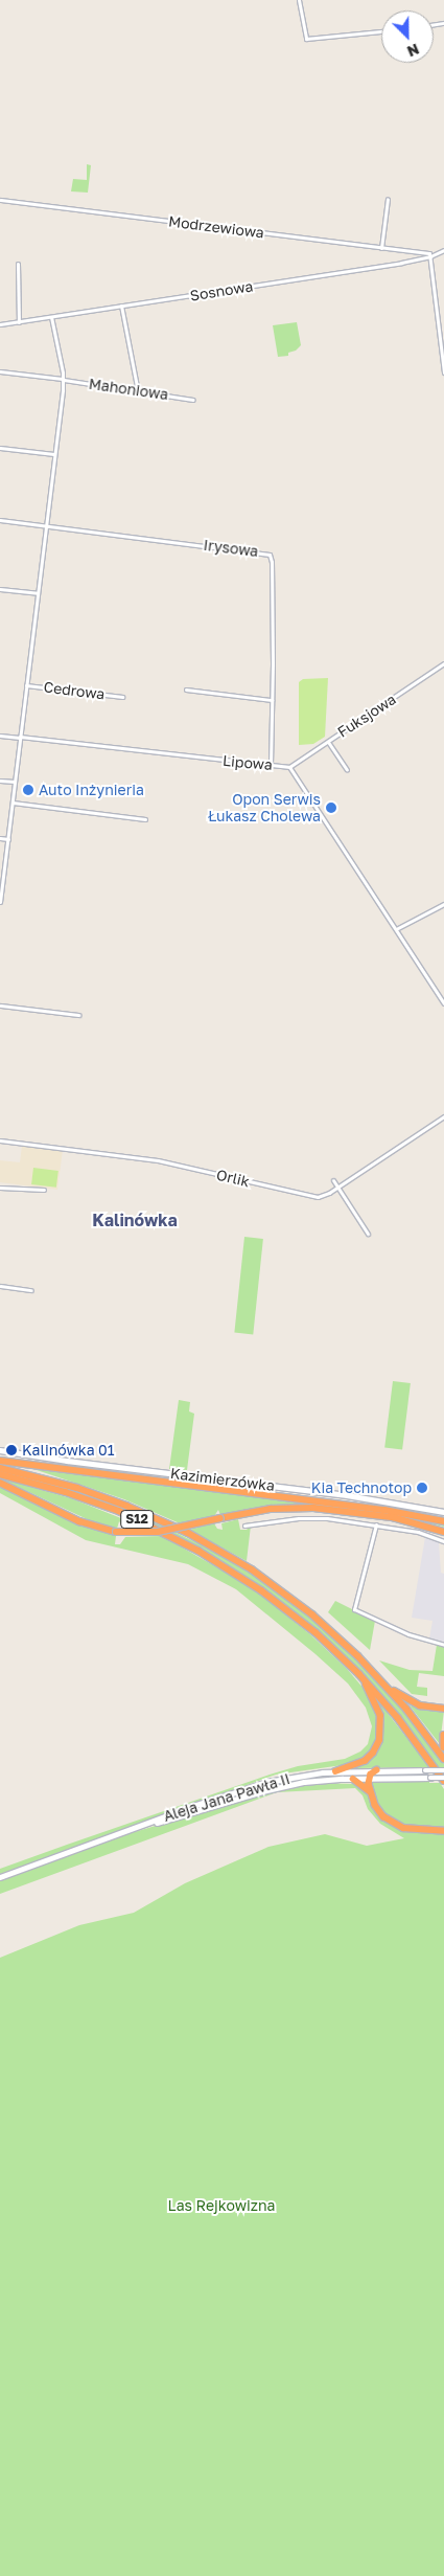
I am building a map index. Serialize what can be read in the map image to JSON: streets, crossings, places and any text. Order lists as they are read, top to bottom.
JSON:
{
  "streets": {
    "highway": ["S12"],
    "street": [
      "Modrzewiowa",
      "Sosnowa",
      "Mahoniowa",
      "Irysowa",
      "Cedrowa",
      "Fuksjowa",
      "Lipowa",
      "Orlik",
      "Kazimierzówka",
      "Aleja Jana Pawła II"
    ]
  },
  "crossings": [
    ["Modrzewiowa", "Sosnowa"],
    ["Irysowa", "Lipowa"],
    ["Fuksjowa", "Lipowa"],
    ["S12", "Aleja Jana Pawła II"]
  ],
  "districts": ["Kalinówka"],
  "parks": ["Las Rejkowizna"],
  "places": [
    "Auto Inżynieria",
    "Opon Serwis Łukasz Cholewa",
    "Kalinówka 01",
    "Kia Technotop"
  ],
  "north": "bottom right"
}
